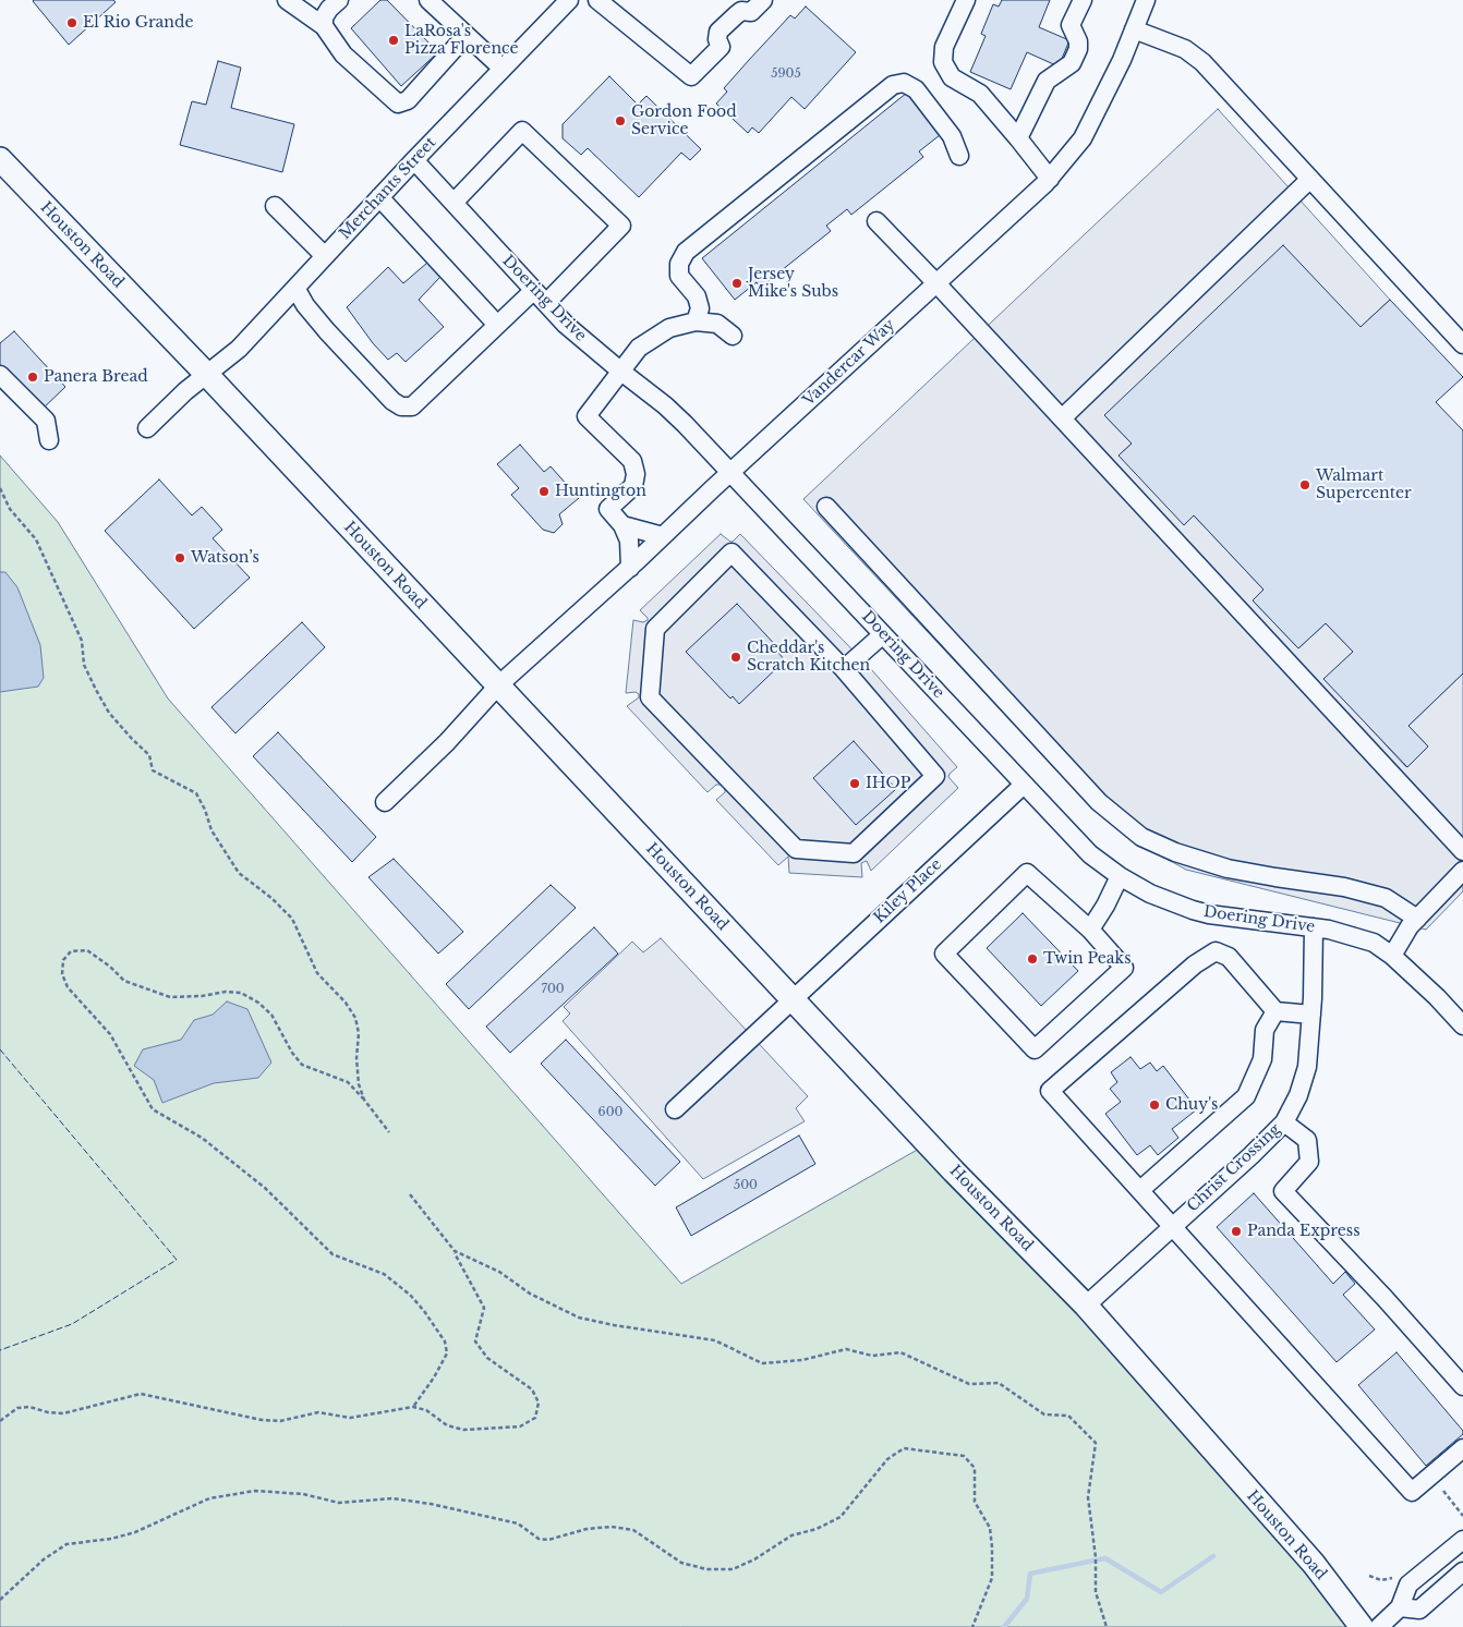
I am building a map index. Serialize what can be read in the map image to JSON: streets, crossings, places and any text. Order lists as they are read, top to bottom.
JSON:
{
  "streets": {
    "main road": ["Houston Road"],
    "street": [
      "Merchants Street",
      "Doering Drive",
      "Vandercar Way",
      "Kiley Place",
      "Christ Crossing"
    ]
  },
  "crossings": [
    ["Merchants Street", "Houston Road"],
    ["Merchants Street", "Doering Drive"],
    ["Houston Road", "Vandercar Way"],
    ["Houston Road", "Kiley Place"],
    ["Houston Road", "Christ Crossing"],
    ["Doering Drive", "Vandercar Way"],
    ["Doering Drive", "Kiley Place"],
    ["Doering Drive", "Christ Crossing"]
  ],
  "places": [
    "El Rio Grande",
    "LaRosa's Pizza Florence",
    "Gordon Food Service",
    "Jersey Mike's Subs",
    "Panera Bread",
    "Walmart Supercenter",
    "Huntington",
    "Watson’s",
    "Cheddar's Scratch Kitchen",
    "IHOP",
    "Twin Peaks",
    "Chuy's",
    "Panda Express"
  ],
  "house_numbers": [
    "5905",
    "700",
    "600",
    "500"
  ]
}
